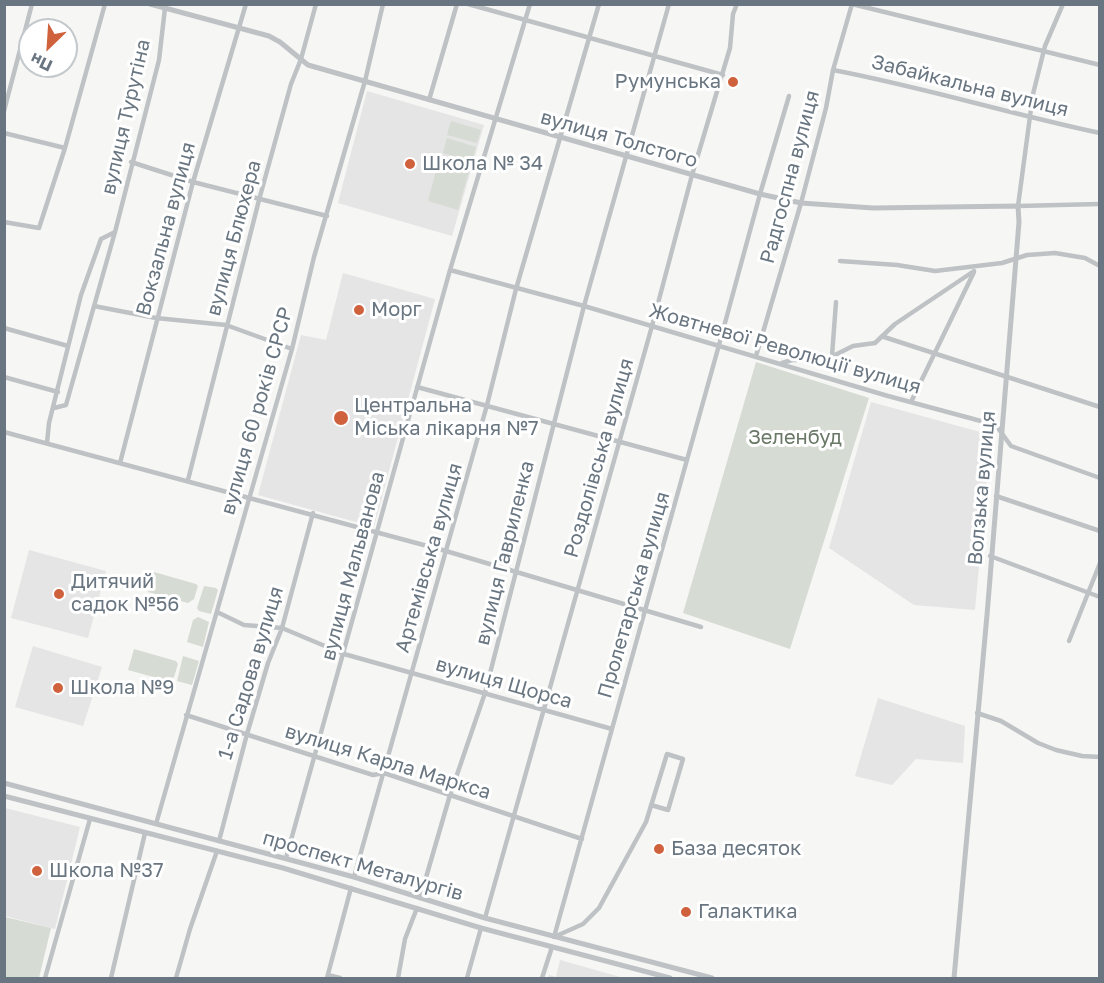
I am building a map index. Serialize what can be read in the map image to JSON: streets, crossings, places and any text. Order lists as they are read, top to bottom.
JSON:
{
  "streets": {
    "street": [
      "Забайкальна вулиця",
      "вулиця Турутіна",
      "вулиця Толстого",
      "Радгоспна вулиця",
      "Вокзальна вулиця",
      "вулиця Блюхера",
      "Жовтневої Революції вулиця",
      "вулиця 60 років СРСР",
      "Роздолівська вулиця",
      "Волзька вулиця",
      "вулиця Гавриленка",
      "Артемівська вулиця",
      "вулиця Мальванова",
      "Пролетарська вулиця",
      "1-а Садова вулиця",
      "вулиця Щорса",
      "вулиця Карла Маркса",
      "проспект Металургів"
    ]
  },
  "crossings": [
    ["Забайкальна вулиця", "Радгоспна вулиця"],
    ["Забайкальна вулиця", "Волзька вулиця"],
    ["вулиця Турутіна", "вулиця Толстого"],
    ["вулиця Толстого", "Радгоспна вулиця"],
    ["вулиця Толстого", "Вокзальна вулиця"],
    ["вулиця Толстого", "вулиця Блюхера"],
    ["вулиця Толстого", "вулиця 60 років СРСР"],
    ["вулиця Толстого", "Роздолівська вулиця"],
    ["вулиця Толстого", "Волзька вулиця"],
    ["вулиця Толстого", "вулиця Гавриленка"],
    ["вулиця Толстого", "Артемівська вулиця"],
    ["вулиця Толстого", "вулиця Мальванова"],
    ["вулиця Толстого", "Пролетарська вулиця"],
    ["Радгоспна вулиця", "Жовтневої Революції вулиця"],
    ["Жовтневої Революції вулиця", "Роздолівська вулиця"],
    ["Жовтневої Революції вулиця", "Волзька вулиця"],
    ["Жовтневої Революції вулиця", "вулиця Гавриленка"],
    ["Жовтневої Революції вулиця", "Артемівська вулиця"],
    ["Жовтневої Революції вулиця", "вулиця Мальванова"],
    ["Жовтневої Революції вулиця", "Пролетарська вулиця"],
    ["вулиця 60 років СРСР", "вулиця Щорса"],
    ["вулиця 60 років СРСР", "вулиця Карла Маркса"],
    ["вулиця 60 років СРСР", "проспект Металургів"],
    ["Роздолівська вулиця", "вулиця Щорса"],
    ["Роздолівська вулиця", "вулиця Карла Маркса"],
    ["Роздолівська вулиця", "проспект Металургів"],
    ["вулиця Гавриленка", "вулиця Щорса"],
    ["вулиця Гавриленка", "вулиця Карла Маркса"],
    ["вулиця Гавриленка", "проспект Металургів"],
    ["Артемівська вулиця", "вулиця Щорса"],
    ["Артемівська вулиця", "вулиця Карла Маркса"],
    ["Артемівська вулиця", "проспект Металургів"],
    ["вулиця Мальванова", "вулиця Щорса"],
    ["вулиця Мальванова", "вулиця Карла Маркса"],
    ["вулиця Мальванова", "проспект Металургів"],
    ["Пролетарська вулиця", "вулиця Щорса"],
    ["Пролетарська вулиця", "вулиця Карла Маркса"],
    ["Пролетарська вулиця", "проспект Металургів"],
    ["1-а Садова вулиця", "вулиця Щорса"],
    ["1-а Садова вулиця", "вулиця Карла Маркса"],
    ["1-а Садова вулиця", "проспект Металургів"]
  ],
  "parks": ["Зеленбуд"],
  "places": [
    "Румунська",
    "Школа № 34",
    "Морг",
    "Центральна Міська лікарня №7",
    "Дитячий садок №56",
    "Школа №9",
    "База десяток",
    "Школа №37",
    "Галактика"
  ],
  "north": "bottom left"
}
